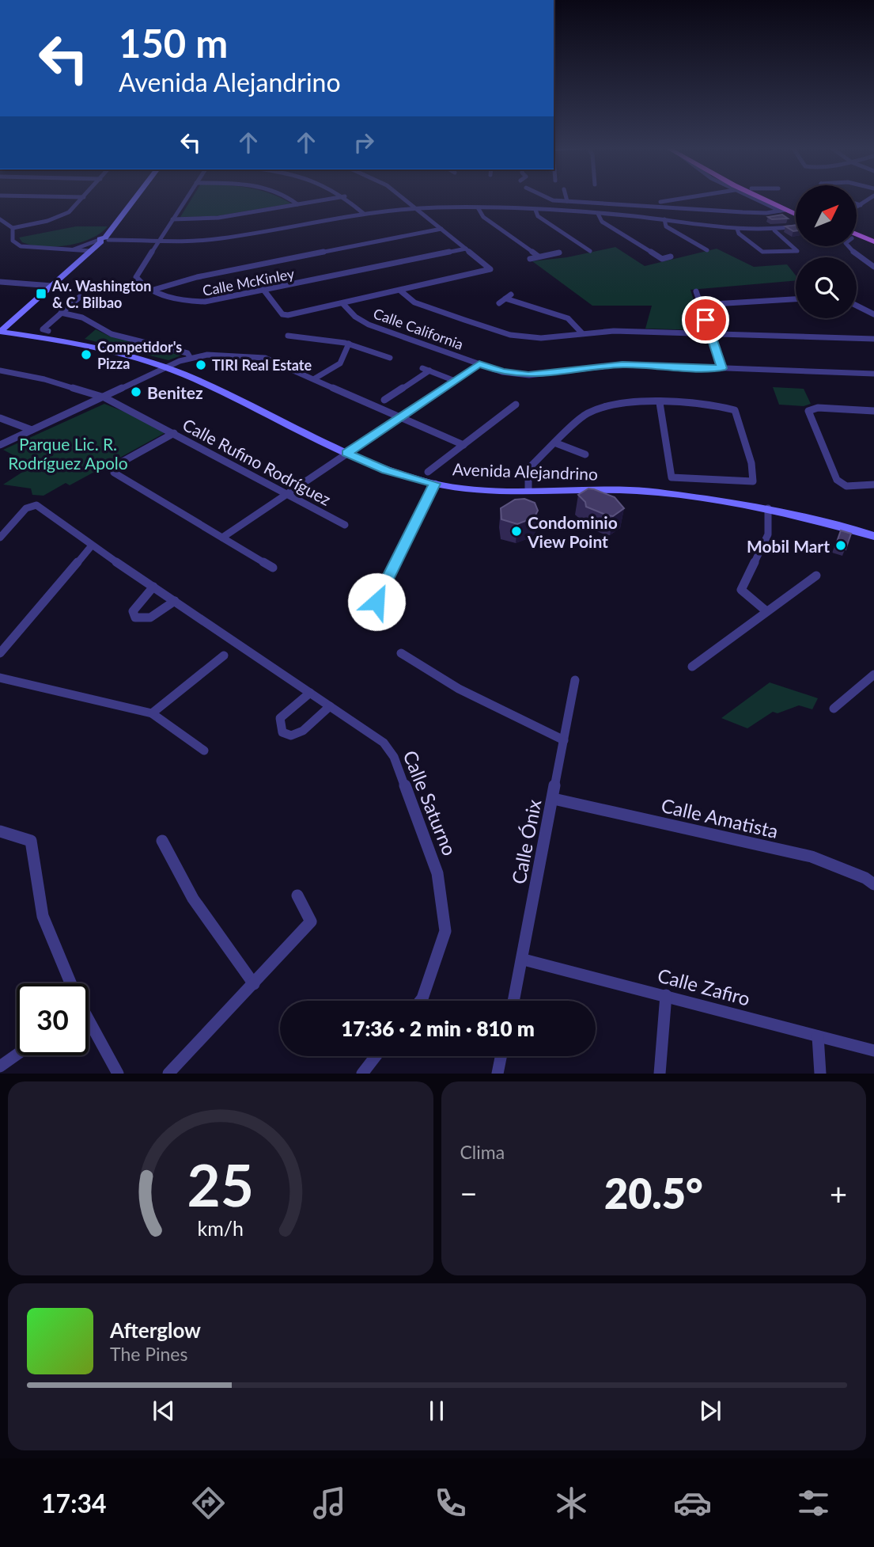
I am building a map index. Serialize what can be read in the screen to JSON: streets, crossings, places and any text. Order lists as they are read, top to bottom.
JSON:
{
  "streets": {
    "street": [
      "Calle McKinley",
      "Calle California",
      "Calle Rufino Rodríguez",
      "Avenida Alejandrino",
      "Calle Saturno",
      "Calle Amatista",
      "Calle Ónix",
      "Calle Zafiro"
    ]
  },
  "crossings": [
    ["Calle Amatista", "Calle Ónix"],
    ["Calle Ónix", "Calle Zafiro"]
  ],
  "parks": ["Parque Lic. R. Rodríguez Apolo"],
  "places": {
    "transit": ["Av. Washington & C. Bilbao"],
    "other": [
      "Competidor's Pizza",
      "TIRI Real Estate",
      "Benitez",
      "Condominio View Point",
      "Mobil Mart"
    ]
  },
  "north": "top right",
  "page": {
    "turn": ["150 m", "Avenida Alejandrino"],
    "limit": "30",
    "trip": "17:36 · 2 min · 810 m",
    "tile": "Clima",
    "heat": ["−", "20.5°", "+"],
    "song": ["Afterglow", "The Pines"],
    "tabs": "17:34",
    "gauge": ["25", "km/h"]
  }
}
